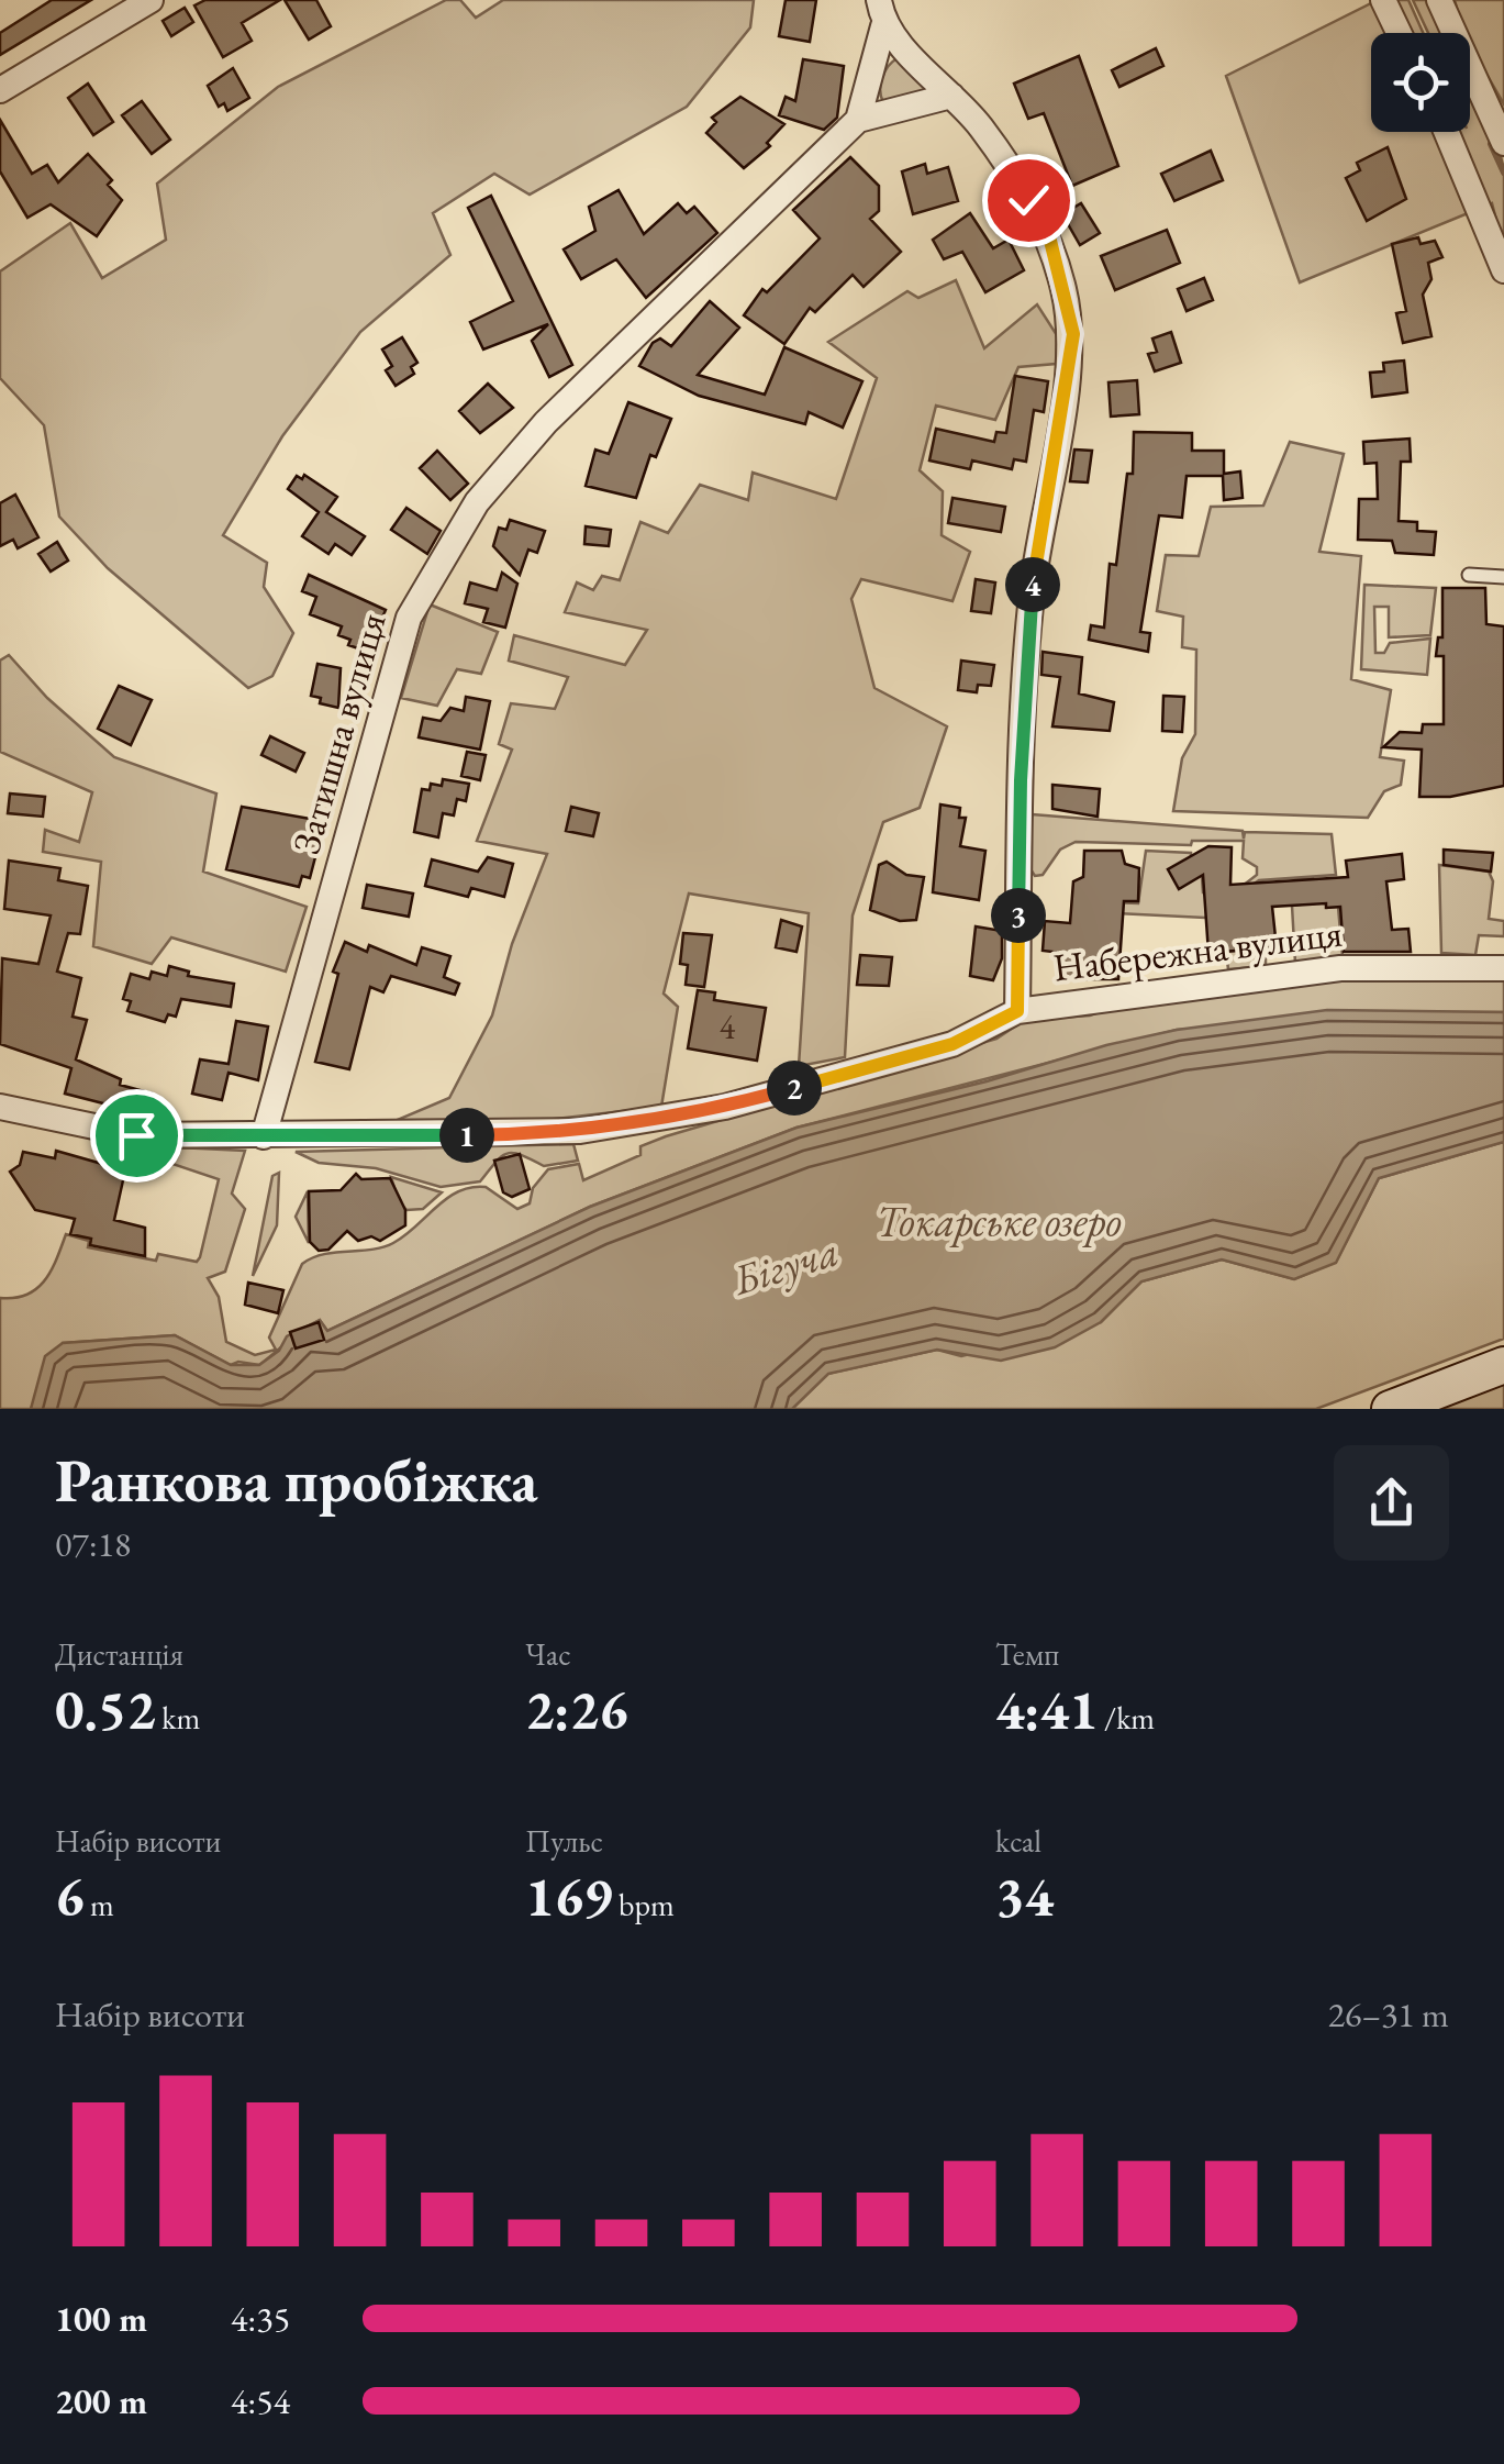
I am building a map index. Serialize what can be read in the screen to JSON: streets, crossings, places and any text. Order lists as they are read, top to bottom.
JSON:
{
  "streets": {
    "street": ["Затишна вулиця", "Набережна вулиця"]
  },
  "crossings": [
    ["Затишна вулиця", "Набережна вулиця"]
  ],
  "water": ["Токарське озеро", "Бігуча"],
  "house_numbers": ["4"],
  "page": {
    "pins": [
      "4",
      "3",
      "2",
      "1"
    ],
    "heading": ["Ранкова пробіжка", "07:18"],
    "stats": [
      ["Дистанція", "0.52 km"],
      ["Час", "2:26"],
      ["Темп", "4:41 /km"],
      ["Набір висоти", "6 m"],
      ["Пульс", "169 bpm"],
      ["kcal", "34"]
    ],
    "chart": ["Набір висоти", "26–31 m"],
    "list": [
      {
        "name": "100 m",
        "note": "4:35"
      },
      {
        "name": "200 m",
        "note": "4:54"
      }
    ]
  }
}
